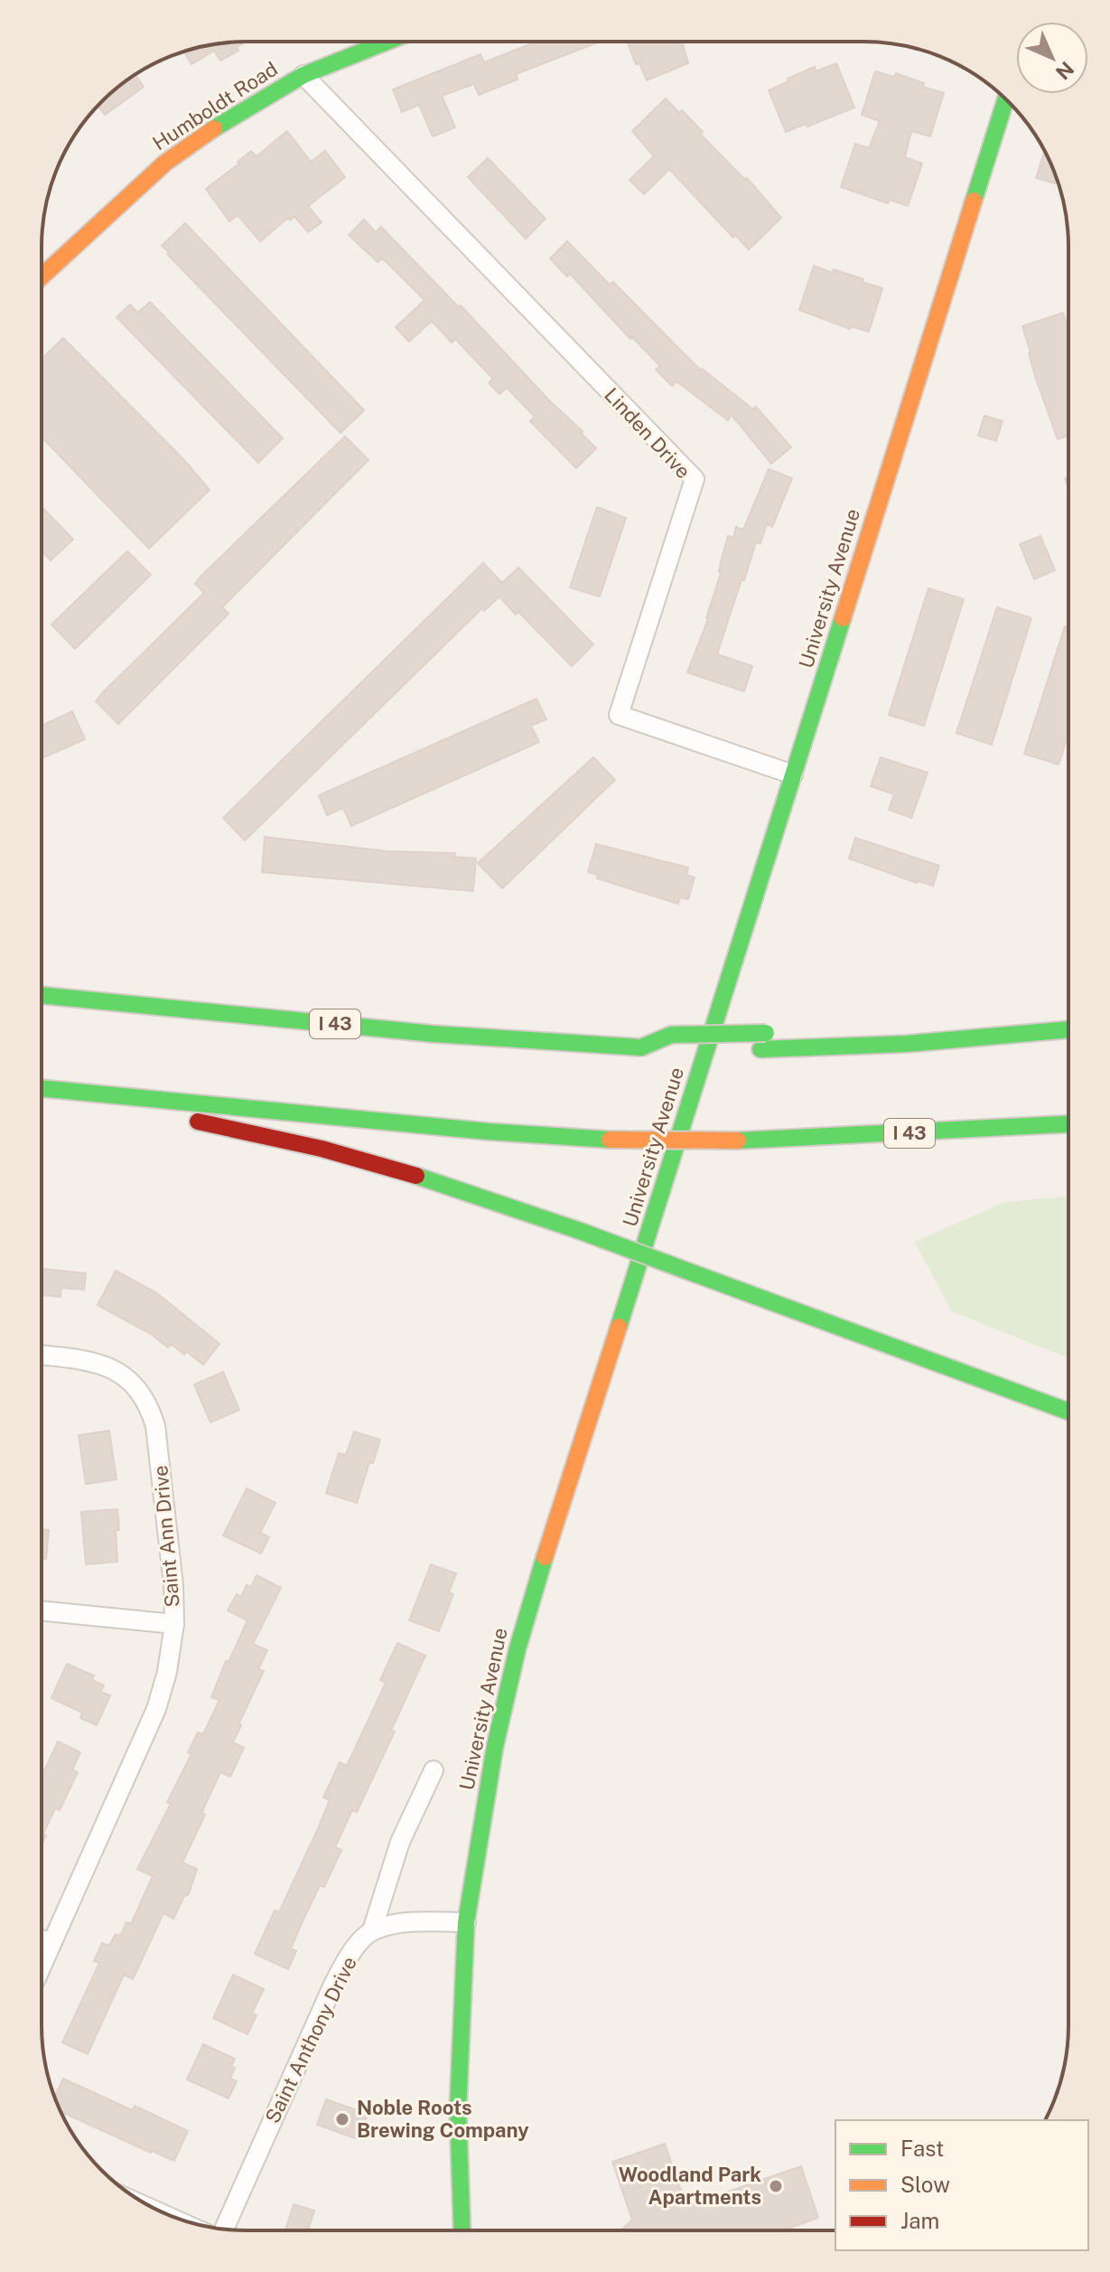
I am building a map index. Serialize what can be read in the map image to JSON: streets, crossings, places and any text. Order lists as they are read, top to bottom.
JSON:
{
  "streets": {
    "main road": ["Humboldt Road", "University Avenue", "I 43"],
    "street": ["Linden Drive", "Saint Ann Drive", "Saint Anthony Drive"]
  },
  "crossings": [
    ["Humboldt Road", "Linden Drive"],
    ["Linden Drive", "University Avenue"]
  ],
  "places": ["Noble Roots Brewing Company", "Woodland Park Apartments"],
  "legend": ["Fast", "Slow", "Jam"],
  "north": "bottom right"
}
